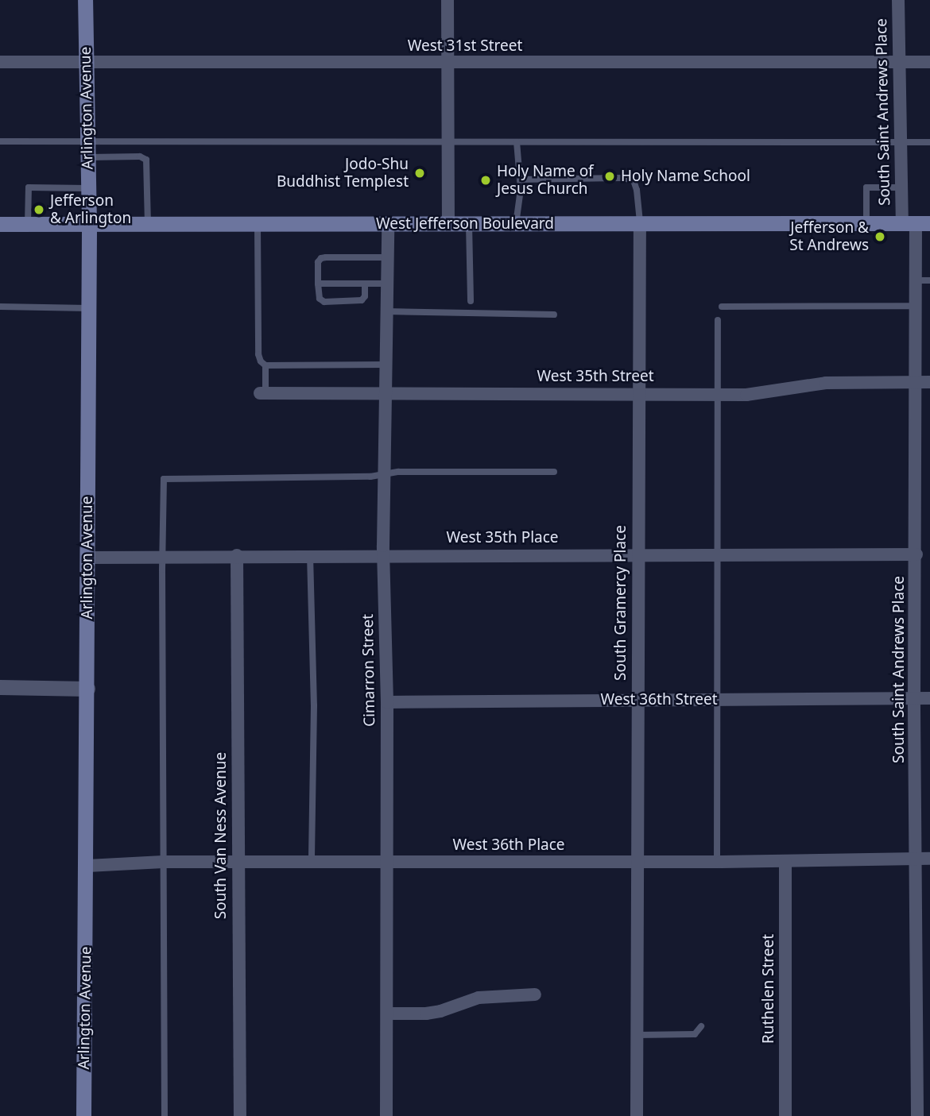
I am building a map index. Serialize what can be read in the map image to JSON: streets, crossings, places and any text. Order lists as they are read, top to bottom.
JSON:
{
  "streets": {
    "main road": ["Arlington Avenue", "West Jefferson Boulevard"],
    "street": [
      "West 31st Street",
      "South Saint Andrews Place",
      "West 35th Street",
      "West 35th Place",
      "South Gramercy Place",
      "Cimarron Street",
      "West 36th Street",
      "South Van Ness Avenue",
      "West 36th Place",
      "Ruthelen Street"
    ]
  },
  "crossings": [
    ["West 31st Street", "Arlington Avenue"],
    ["West 31st Street", "South Saint Andrews Place"],
    ["Arlington Avenue", "West Jefferson Boulevard"],
    ["Arlington Avenue", "West 35th Place"],
    ["Arlington Avenue", "West 36th Place"],
    ["South Saint Andrews Place", "West Jefferson Boulevard"],
    ["South Saint Andrews Place", "West 35th Street"],
    ["South Saint Andrews Place", "West 35th Place"],
    ["South Saint Andrews Place", "West 36th Street"],
    ["South Saint Andrews Place", "West 36th Place"],
    ["West Jefferson Boulevard", "South Gramercy Place"],
    ["West Jefferson Boulevard", "Cimarron Street"],
    ["West 35th Street", "South Gramercy Place"],
    ["West 35th Street", "Cimarron Street"],
    ["West 35th Place", "South Gramercy Place"],
    ["West 35th Place", "Cimarron Street"],
    ["West 35th Place", "South Van Ness Avenue"],
    ["South Gramercy Place", "West 36th Street"],
    ["South Gramercy Place", "West 36th Place"],
    ["Cimarron Street", "West 36th Street"],
    ["Cimarron Street", "West 36th Place"],
    ["South Van Ness Avenue", "West 36th Place"],
    ["West 36th Place", "Ruthelen Street"]
  ],
  "places": [
    "Jodo-Shu Buddhist Templest",
    "Holy Name School",
    "Holy Name of Jesus Church",
    "Jefferson & Arlington",
    "Jefferson & St Andrews"
  ]
}
